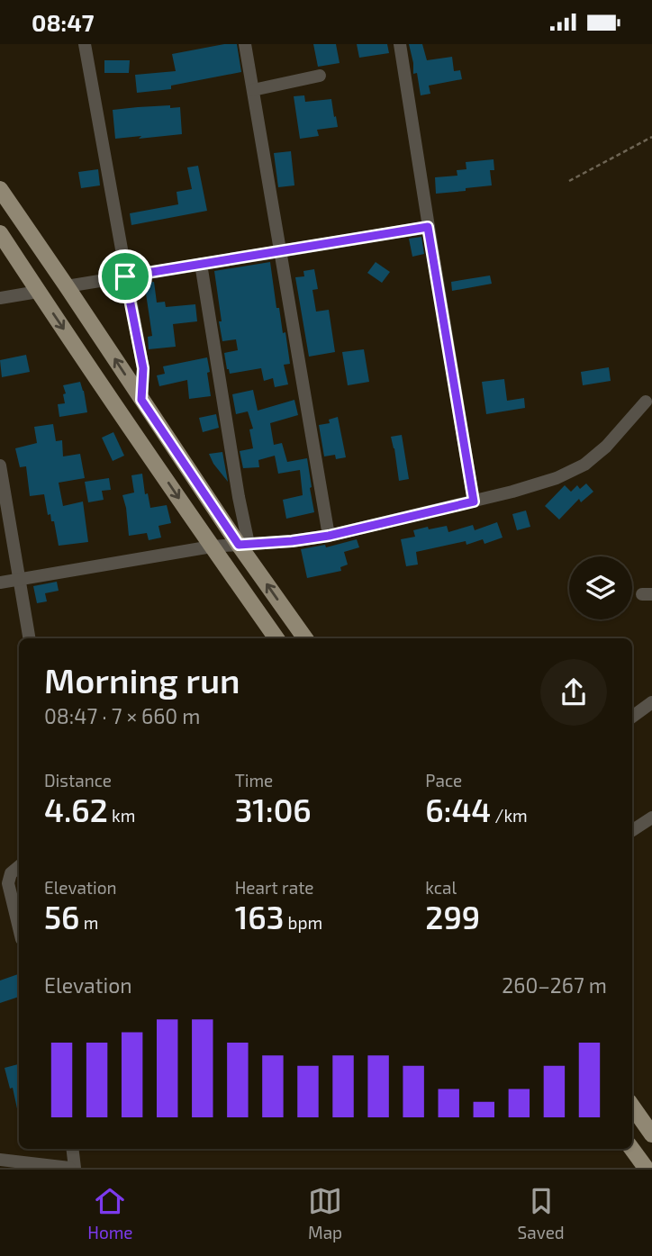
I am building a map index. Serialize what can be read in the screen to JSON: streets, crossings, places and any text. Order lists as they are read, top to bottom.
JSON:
{
  "page": {
    "status": "08:47",
    "heading": ["Morning run", "08:47 · 7 × 660 m"],
    "stats": [
      ["Distance", "4.62 km"],
      ["Time", "31:06"],
      ["Pace", "6:44 /km"],
      ["Elevation", "56 m"],
      ["Heart rate", "163 bpm"],
      ["kcal", "299"]
    ],
    "chart": ["Elevation", "260–267 m"],
    "tabs": ["Home", "Map", "Saved"]
  }
}
